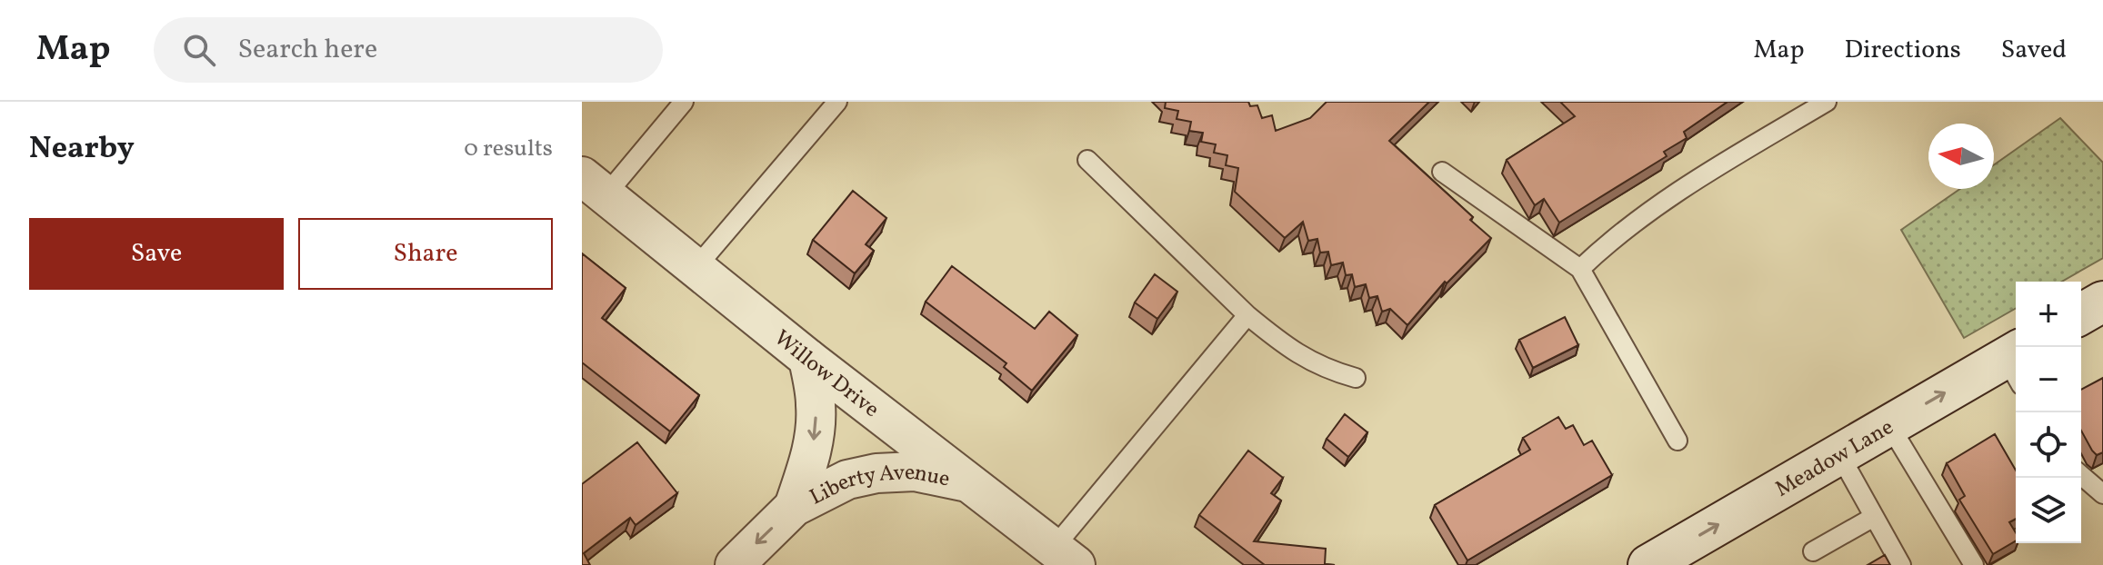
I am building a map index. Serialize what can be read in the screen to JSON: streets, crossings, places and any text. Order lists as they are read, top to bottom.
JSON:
{
  "streets": {
    "street": ["Willow Drive", "Meadow Lane", "Liberty Avenue"]
  },
  "crossings": [
    ["Willow Drive", "Liberty Avenue"]
  ],
  "one_way": ["Meadow Lane", "Liberty Avenue"],
  "north": "left",
  "page": {
    "header": "Map",
    "search": "Search here",
    "nav": ["Map", "Directions", "Saved"],
    "heading": ["Nearby", "0 results"],
    "buttons": ["Save", "Share"],
    "map_buttons": ["+", "−"]
  }
}
